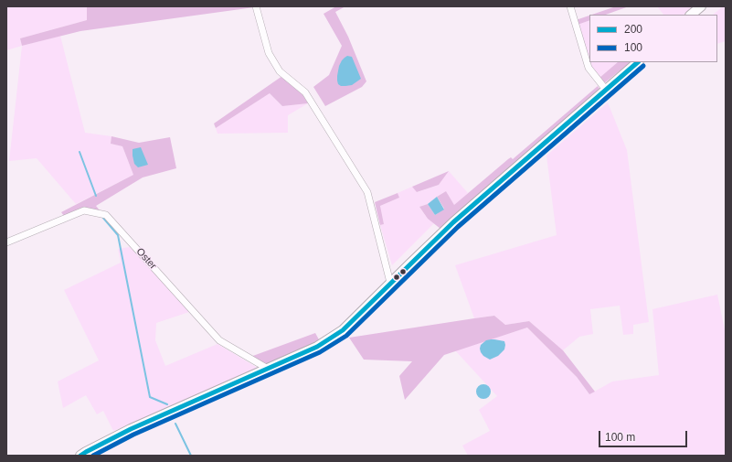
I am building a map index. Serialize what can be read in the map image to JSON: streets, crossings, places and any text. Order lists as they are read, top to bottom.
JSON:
{
  "streets": {
    "street": ["Oster"]
  },
  "lines": ["transit line 200", "transit line 100"],
  "legend": ["200", "100"],
  "scale_bar": "100 m"
}
